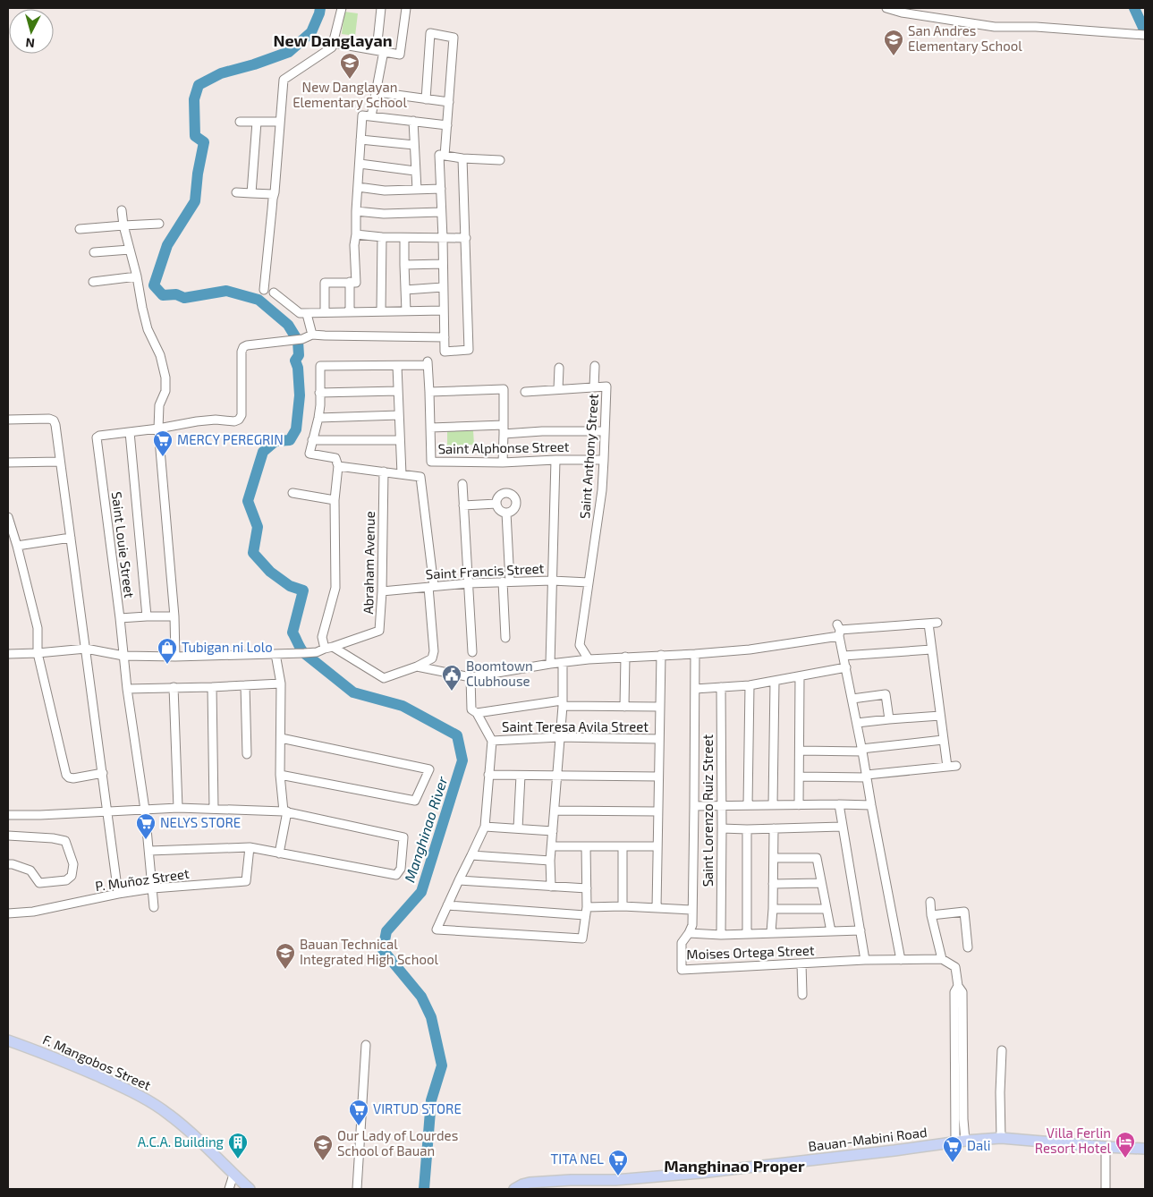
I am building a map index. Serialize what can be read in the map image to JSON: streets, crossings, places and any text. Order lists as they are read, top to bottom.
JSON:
{
  "streets": {
    "main road": ["F. Mangobos Street", "Bauan-Mabini Road"],
    "street": [
      "Saint Alphonse Street",
      "Saint Anthony Street",
      "Saint Louie Street",
      "Abraham Avenue",
      "Saint Francis Street",
      "Saint Teresa Avila Street",
      "Saint Lorenzo Ruiz Street",
      "P. Muñoz Street",
      "Moises Ortega Street"
    ]
  },
  "crossings": [
    ["Saint Alphonse Street", "Saint Anthony Street"],
    ["Saint Anthony Street", "Saint Francis Street"],
    ["Saint Louie Street", "P. Muñoz Street"],
    ["Abraham Avenue", "Saint Francis Street"]
  ],
  "districts": ["New Danglayan", "Manghinao Proper"],
  "water": ["Manghinao River"],
  "places": {
    "school or university": [
      "San Andres Elementary School",
      "New Danglayan Elementary School",
      "Bauan Technical Integrated High School",
      "Our Lady of Lourdes School of Bauan"
    ],
    "supermarket": [
      "MERCY PEREGRIN",
      "NELYS STORE",
      "VIRTUD STORE",
      "Dali",
      "TITA NEL"
    ],
    "shop": ["Tubigan ni Lolo"],
    "public building": ["Boomtown Clubhouse"],
    "hotel": ["Villa Ferlin Resort Hotel"],
    "building": ["A.C.A. Building"]
  },
  "north": "bottom"
}
